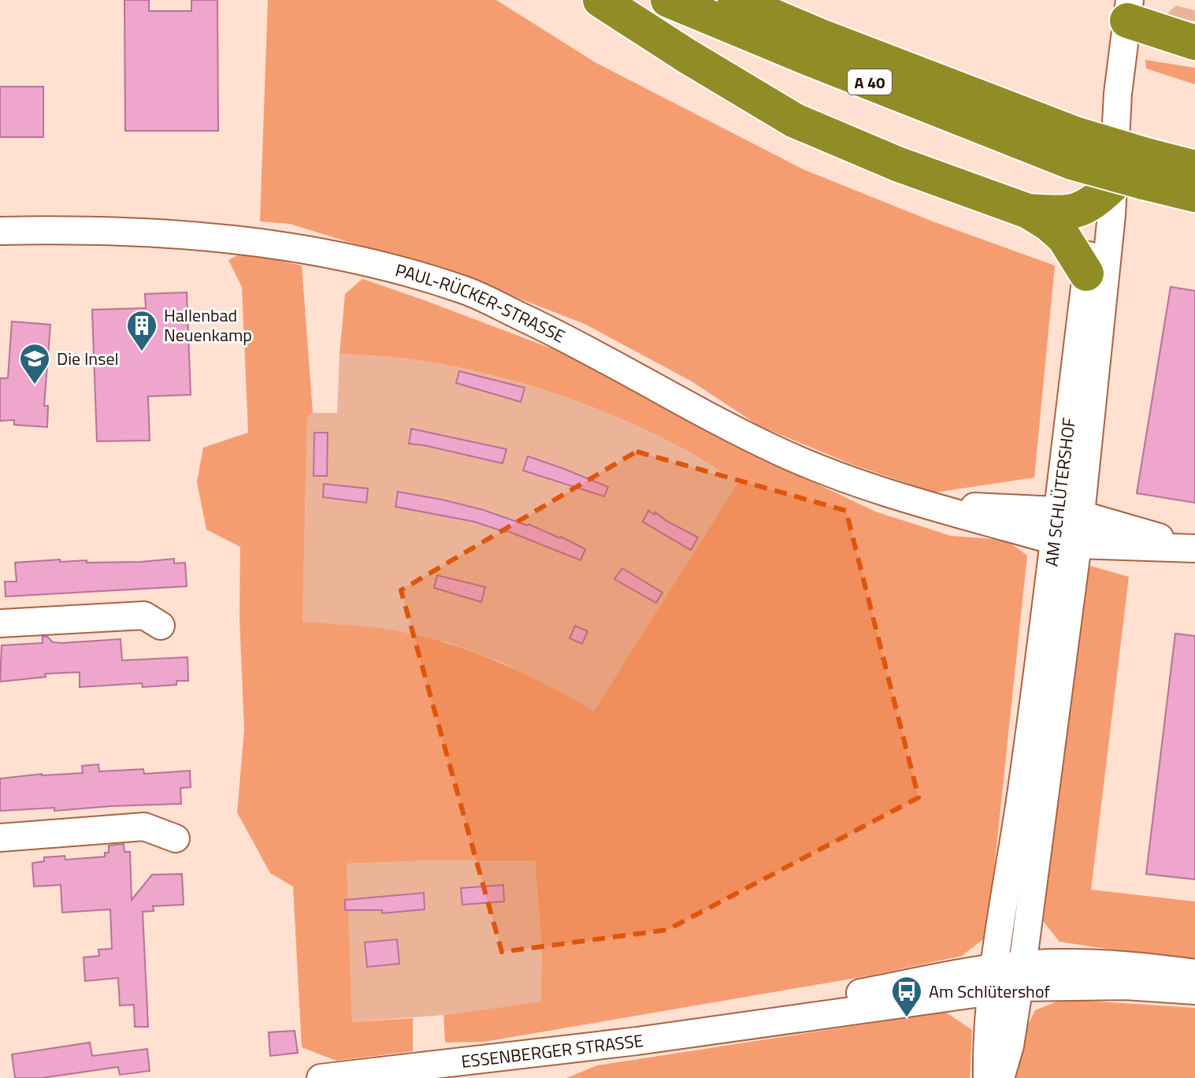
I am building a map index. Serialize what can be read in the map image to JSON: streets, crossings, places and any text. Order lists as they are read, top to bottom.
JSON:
{
  "streets": {
    "highway": ["A 40"],
    "street": ["PAUL-RÜCKER-STRASSE", "AM SCHLÜTERSHOF", "ESSENBERGER STRASSE"]
  },
  "crossings": [
    ["A 40", "AM SCHLÜTERSHOF"],
    ["PAUL-RÜCKER-STRASSE", "AM SCHLÜTERSHOF"],
    ["AM SCHLÜTERSHOF", "ESSENBERGER STRASSE"]
  ],
  "places": {
    "building": ["Hallenbad Neuenkamp"],
    "school or university": ["Die Insel"],
    "bus stop": ["Am Schlütershof"]
  }
}
